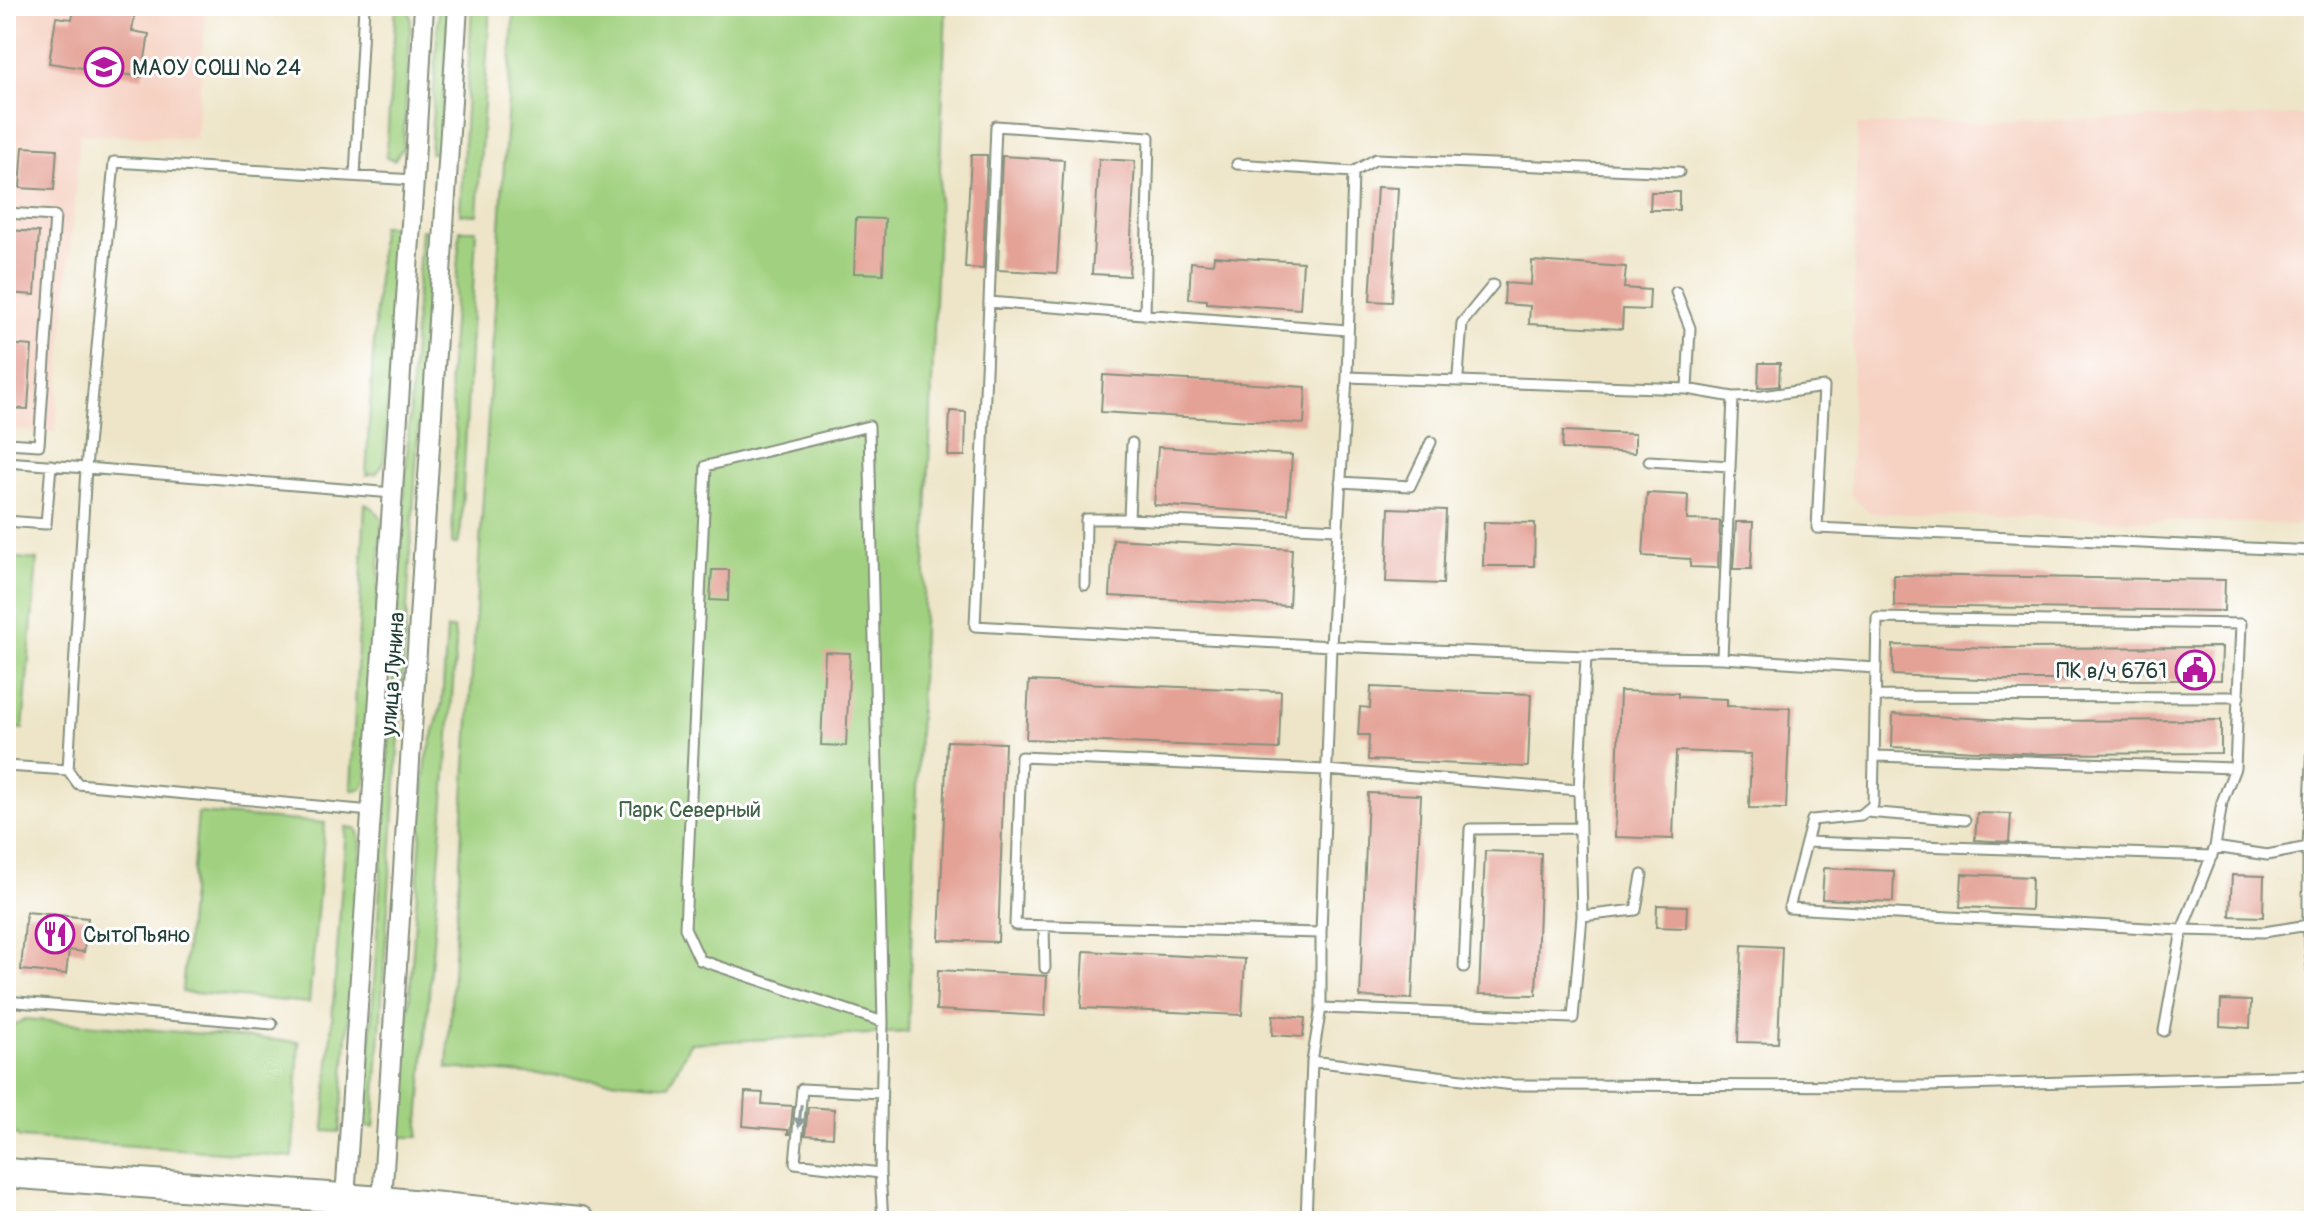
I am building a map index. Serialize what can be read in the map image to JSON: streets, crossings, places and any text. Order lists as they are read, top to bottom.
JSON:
{
  "streets": {
    "street": ["улица Лунина"]
  },
  "parks": ["Парк Северный"],
  "places": {
    "school or university": ["МАОУ СОШ № 24"],
    "public building": ["ПК в/ч 6761"],
    "restaurant": ["СытоПьяно"]
  }
}
